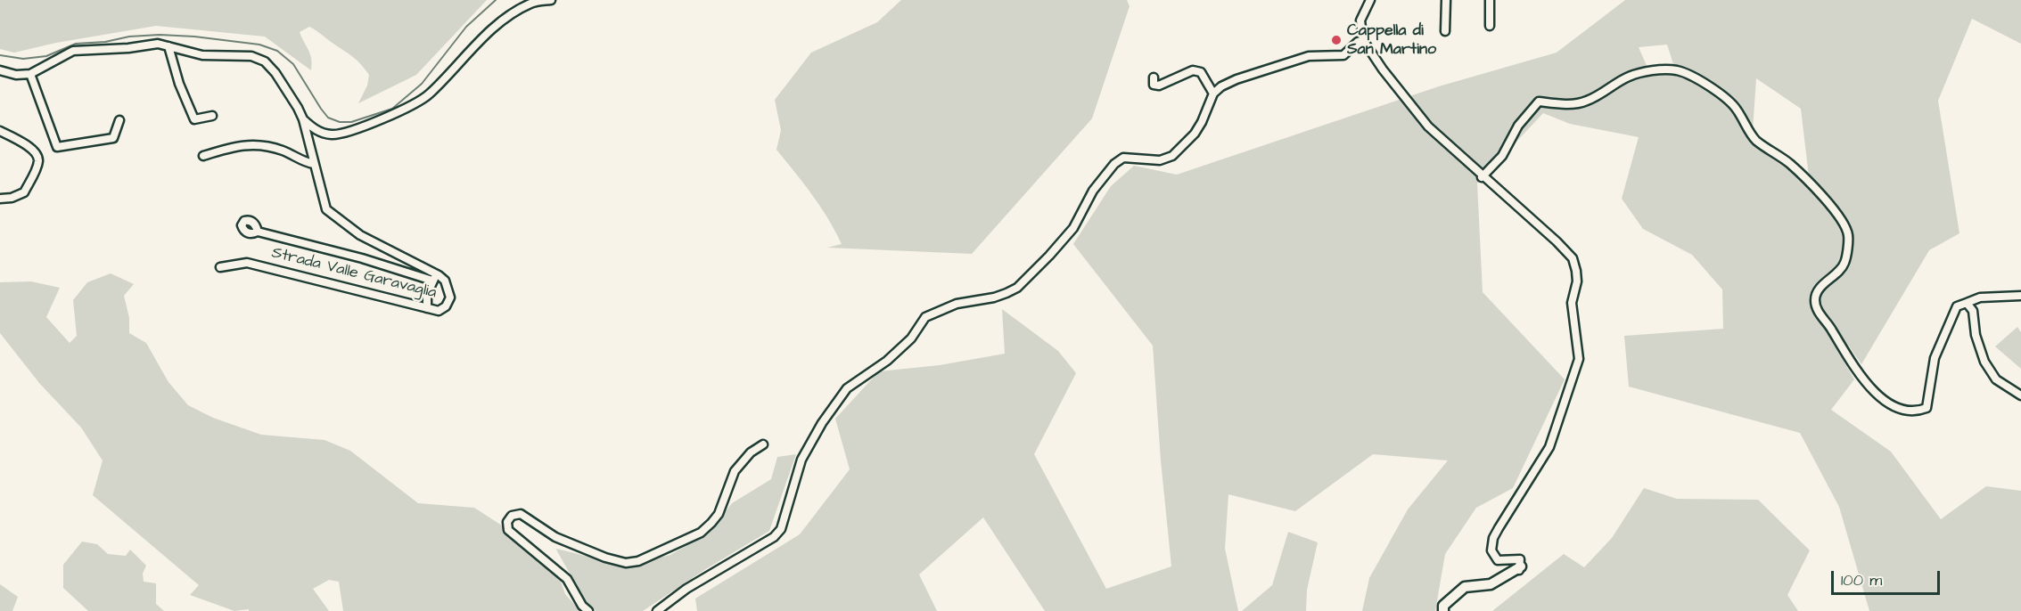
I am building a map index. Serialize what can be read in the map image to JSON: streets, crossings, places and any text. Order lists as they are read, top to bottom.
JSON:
{
  "streets": {
    "street": ["Strada Valle Garavaglia"]
  },
  "places": ["Cappella di San Martino"],
  "scale_bar": "100 m"
}
